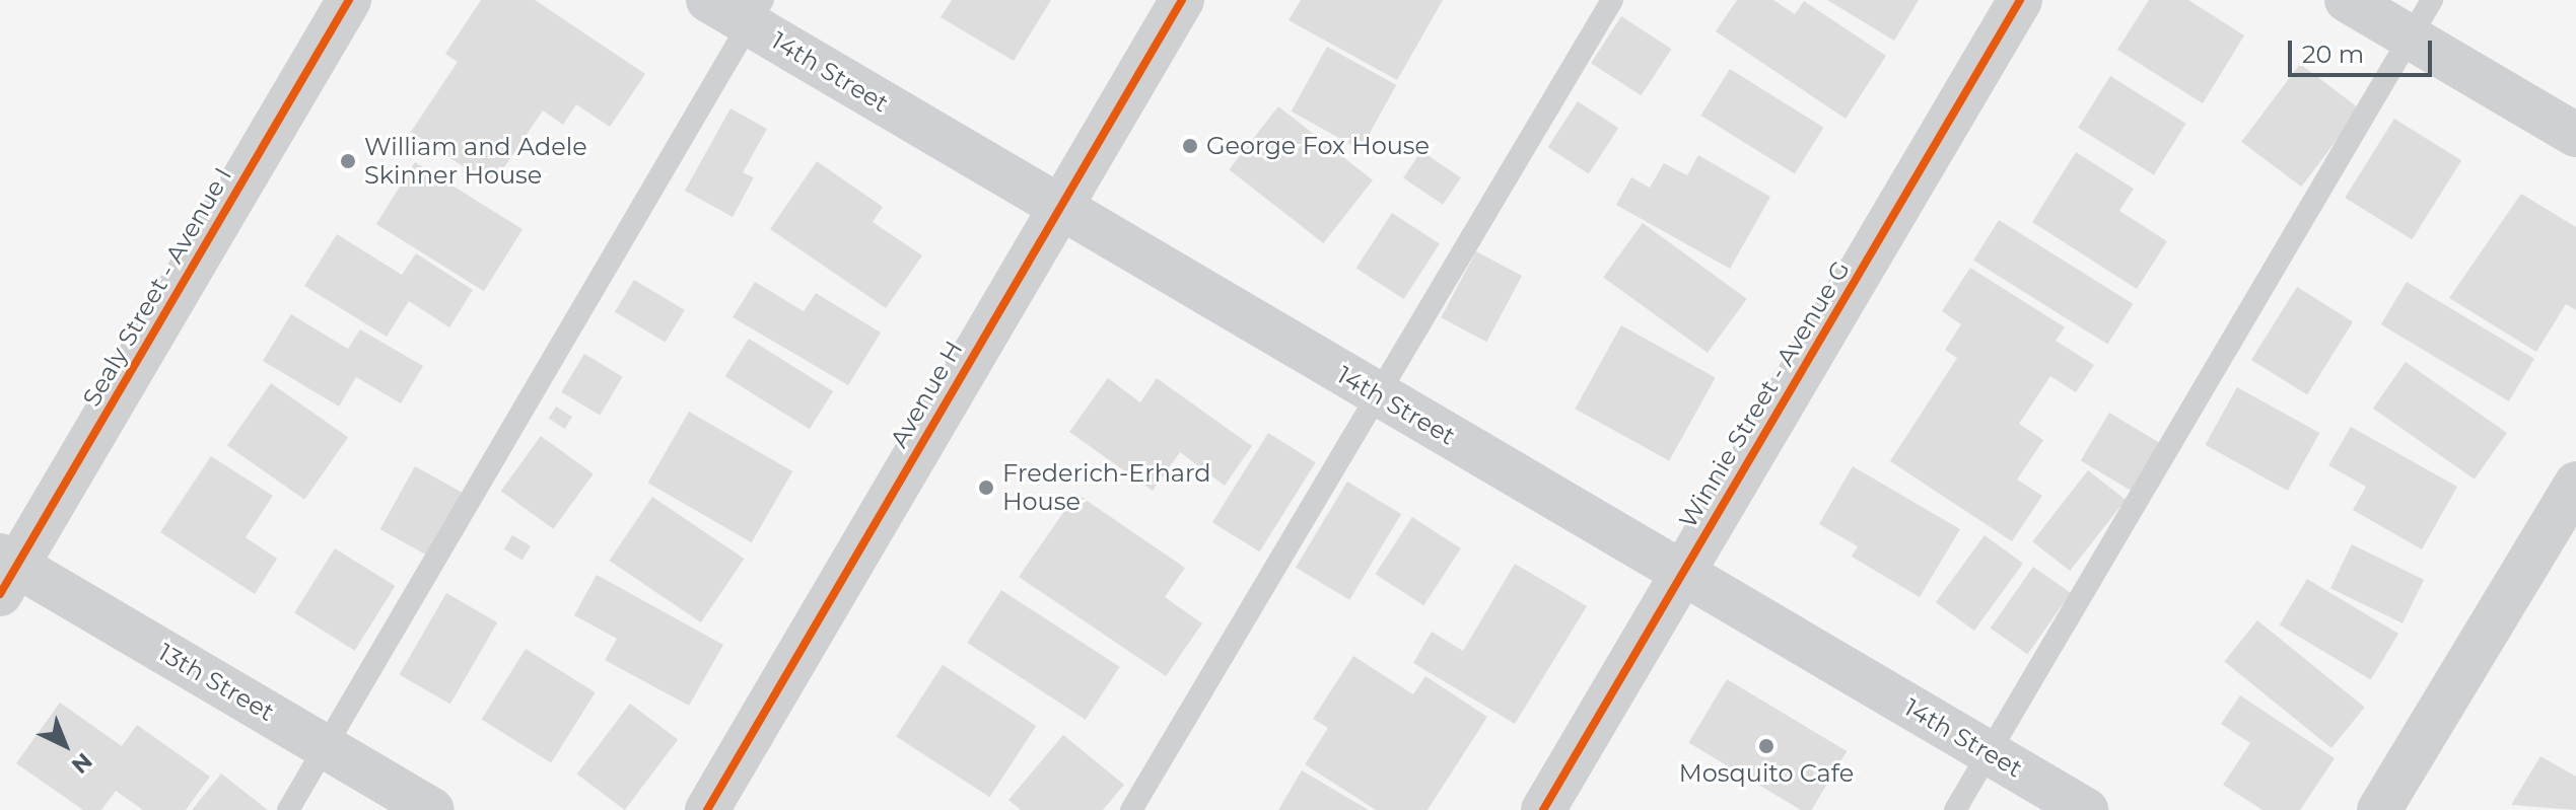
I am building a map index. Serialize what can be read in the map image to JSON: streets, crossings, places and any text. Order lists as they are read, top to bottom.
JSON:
{
  "streets": {
    "main road": ["14th Street"],
    "street": [
      "Sealy Street - Avenue I",
      "Avenue H",
      "Winnie Street - Avenue G",
      "13th Street"
    ]
  },
  "crossings": [
    ["14th Street", "Avenue H"],
    ["14th Street", "Winnie Street - Avenue G"],
    ["Sealy Street - Avenue I", "13th Street"]
  ],
  "places": [
    "George Fox House",
    "William and Adele Skinner House",
    "Frederich-Erhard House",
    "Mosquito Cafe"
  ],
  "scale_bar": "20 m",
  "north": "bottom right"
}
